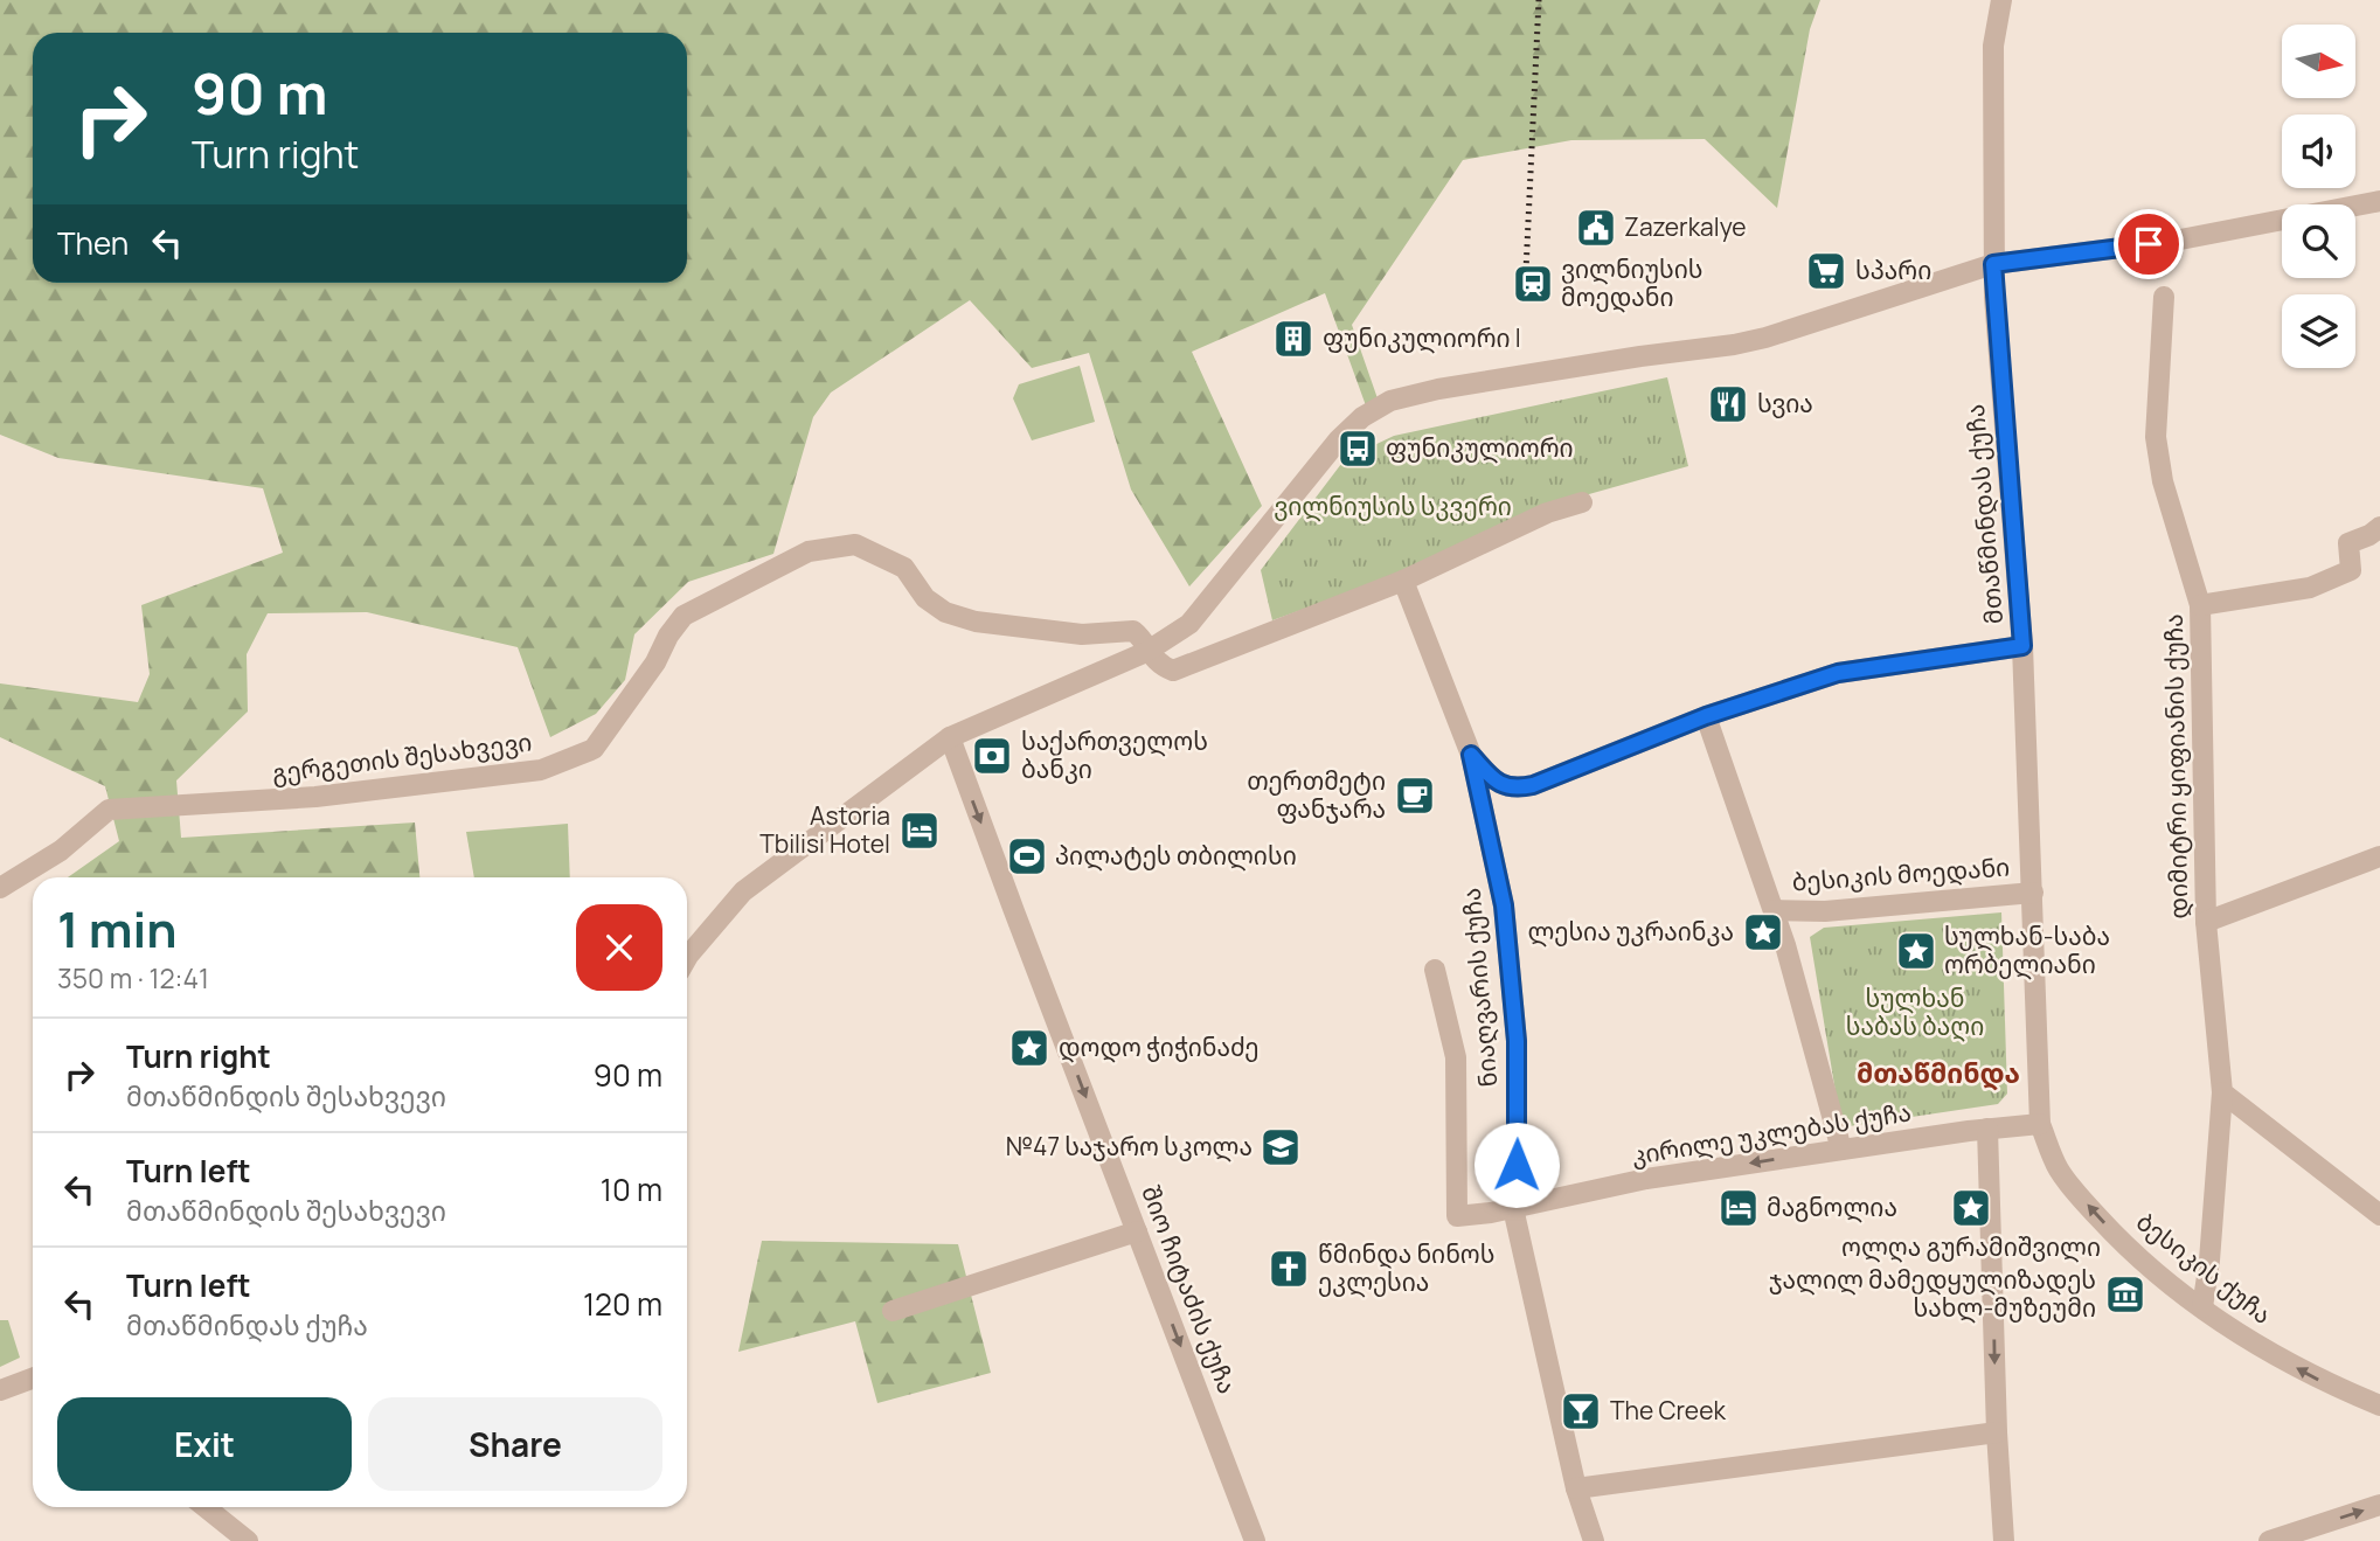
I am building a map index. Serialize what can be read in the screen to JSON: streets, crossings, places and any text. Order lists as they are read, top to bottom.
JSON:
{
  "streets": {
    "street": [
      "მთაწმინდას ქუჩა",
      "გერგეთის შესახვევი",
      "დიმიტრი ყიფიანის ქუჩა",
      "ბესიკის მოედანი",
      "ნიაღვარის ქუჩა",
      "კირილე უკლებას ქუჩა",
      "ბესიკის ქუჩა",
      "შიო ჩიტაძის ქუჩა"
    ]
  },
  "crossings": [
    ["მთაწმინდას ქუჩა", "ბესიკის მოედანი"],
    ["მთაწმინდას ქუჩა", "კირილე უკლებას ქუჩა"],
    ["მთაწმინდას ქუჩა", "ბესიკის ქუჩა"],
    ["დიმიტრი ყიფიანის ქუჩა", "ბესიკის ქუჩა"],
    ["ნიაღვარის ქუჩა", "კირილე უკლებას ქუჩა"],
    ["კირილე უკლებას ქუჩა", "ბესიკის ქუჩა"]
  ],
  "one_way": ["კირილე უკლებას ქუჩა", "შიო ჩიტაძის ქუჩა"],
  "districts": ["მთაწმინდა"],
  "parks": ["ვილნიუსის სკვერი", "სულხან საბას ბაღი"],
  "places": {
    "public building": ["Zazerkalye"],
    "supermarket": ["სპარი"],
    "station": ["ვილნიუსის მოედანი"],
    "building": ["ფუნიკულიორი I"],
    "restaurant": ["სვია"],
    "bus stop": ["ფუნიკულიორი"],
    "bank": ["საქართველოს ბანკი"],
    "cafe": ["თერთმეტი ფანჯარა"],
    "hotel": ["Astoria Tbilisi Hotel", "მაგნოლია"],
    "sports": ["პილატეს თბილისი"],
    "place": [
      "ლესია უკრაინკა",
      "სულხან-საბა ორბელიანი",
      "დოდო ჭიჭინაძე",
      "ოლღა გურამიშვილი"
    ],
    "school or university": ["№47 საჯარო სკოლა"],
    "church": ["წმინდა ნინოს ეკლესია"],
    "museum": ["ჯალილ მამედყულიზადეს სახლ-მუზეუმი"],
    "bar": ["The Creek"]
  },
  "north": "right",
  "page": {
    "turn": ["90 m", "Turn right"],
    "then": "Then",
    "heading": ["1 min", "350 m · 12:41"],
    "list": [
      {
        "name": "Turn right",
        "note": "მთაწმინდის შესახვევი",
        "value": "90 m"
      },
      {
        "name": "Turn left",
        "note": "მთაწმინდის შესახვევი",
        "value": "10 m"
      },
      {
        "name": "Turn left",
        "note": "მთაწმინდას ქუჩა",
        "value": "120 m"
      }
    ],
    "buttons": ["Exit", "Share"]
  }
}
